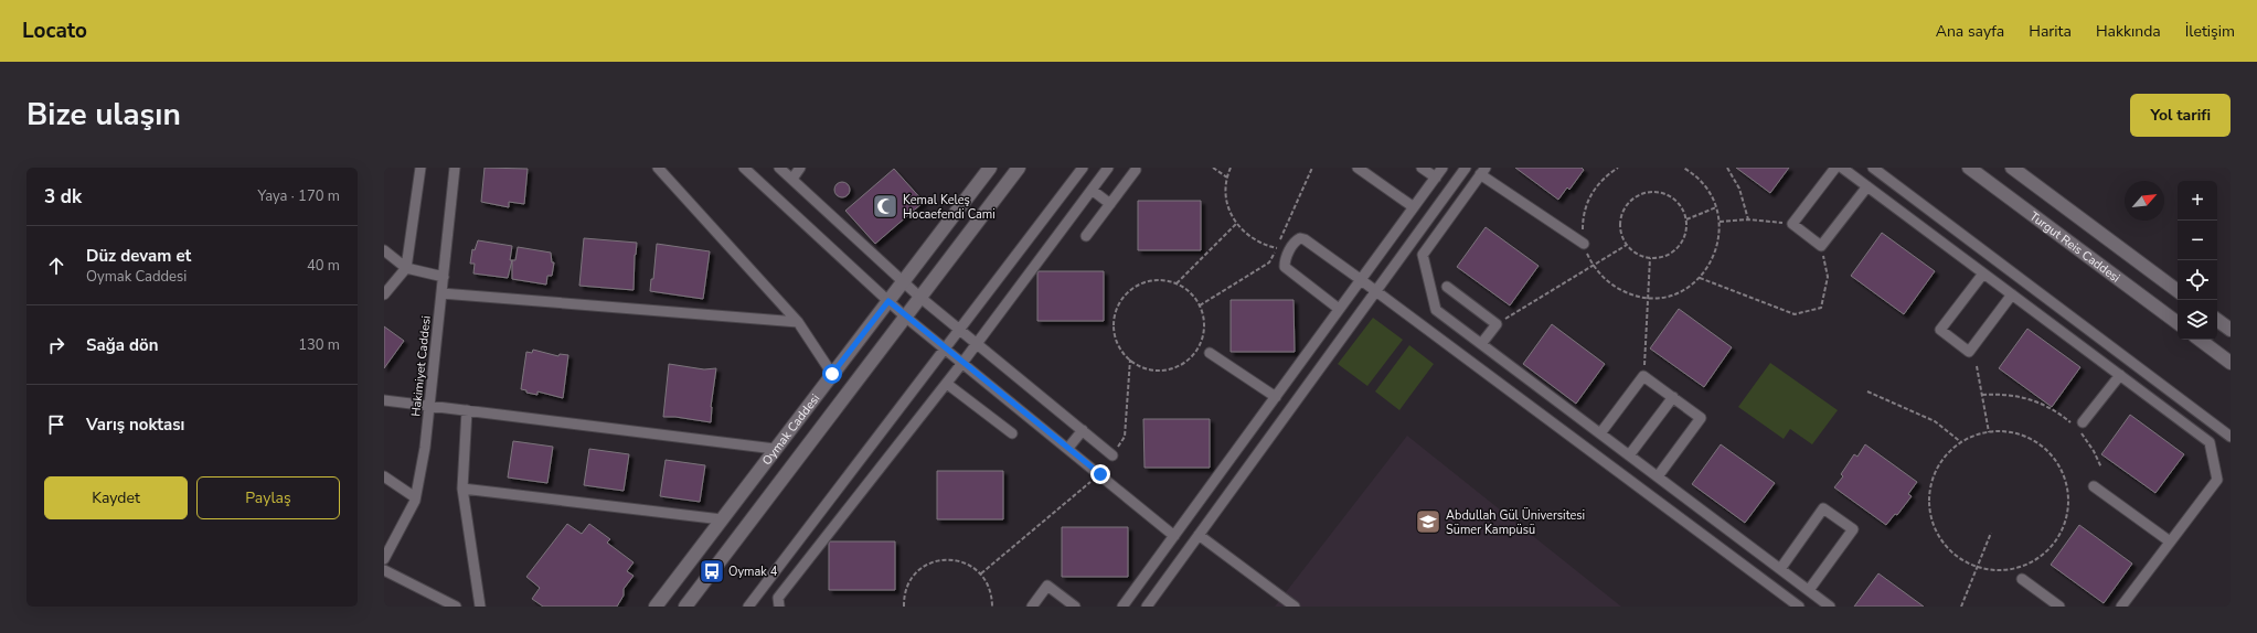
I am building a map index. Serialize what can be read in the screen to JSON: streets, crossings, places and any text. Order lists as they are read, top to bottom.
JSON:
{
  "streets": {
    "street": ["Turgut Reis Caddesi", "Hakimiyet Caddesi", "Oymak Caddesi"]
  },
  "places": {
    "mosque": ["Kemal Keleş Hocaefendi Cami"],
    "school or university": ["Abdullah Gül Üniversitesi Sümer Kampüsü"],
    "bus stop": ["Oymak 4"]
  },
  "north": "top right",
  "page": {
    "header": "Locato",
    "nav": [
      "Ana sayfa",
      "Harita",
      "Hakkında",
      "İletişim"
    ],
    "title": "Bize ulaşın",
    "buttons": [
      "Yol tarifi",
      ["Kaydet", "Paylaş"]
    ],
    "heading": ["3 dk", "Yaya · 170 m"],
    "map_buttons": ["+", "−"],
    "list": [
      ["Düz devam et", "Oymak Caddesi", "40 m"],
      ["Sağa dön", "130 m"],
      "Varış noktası"
    ]
  }
}
